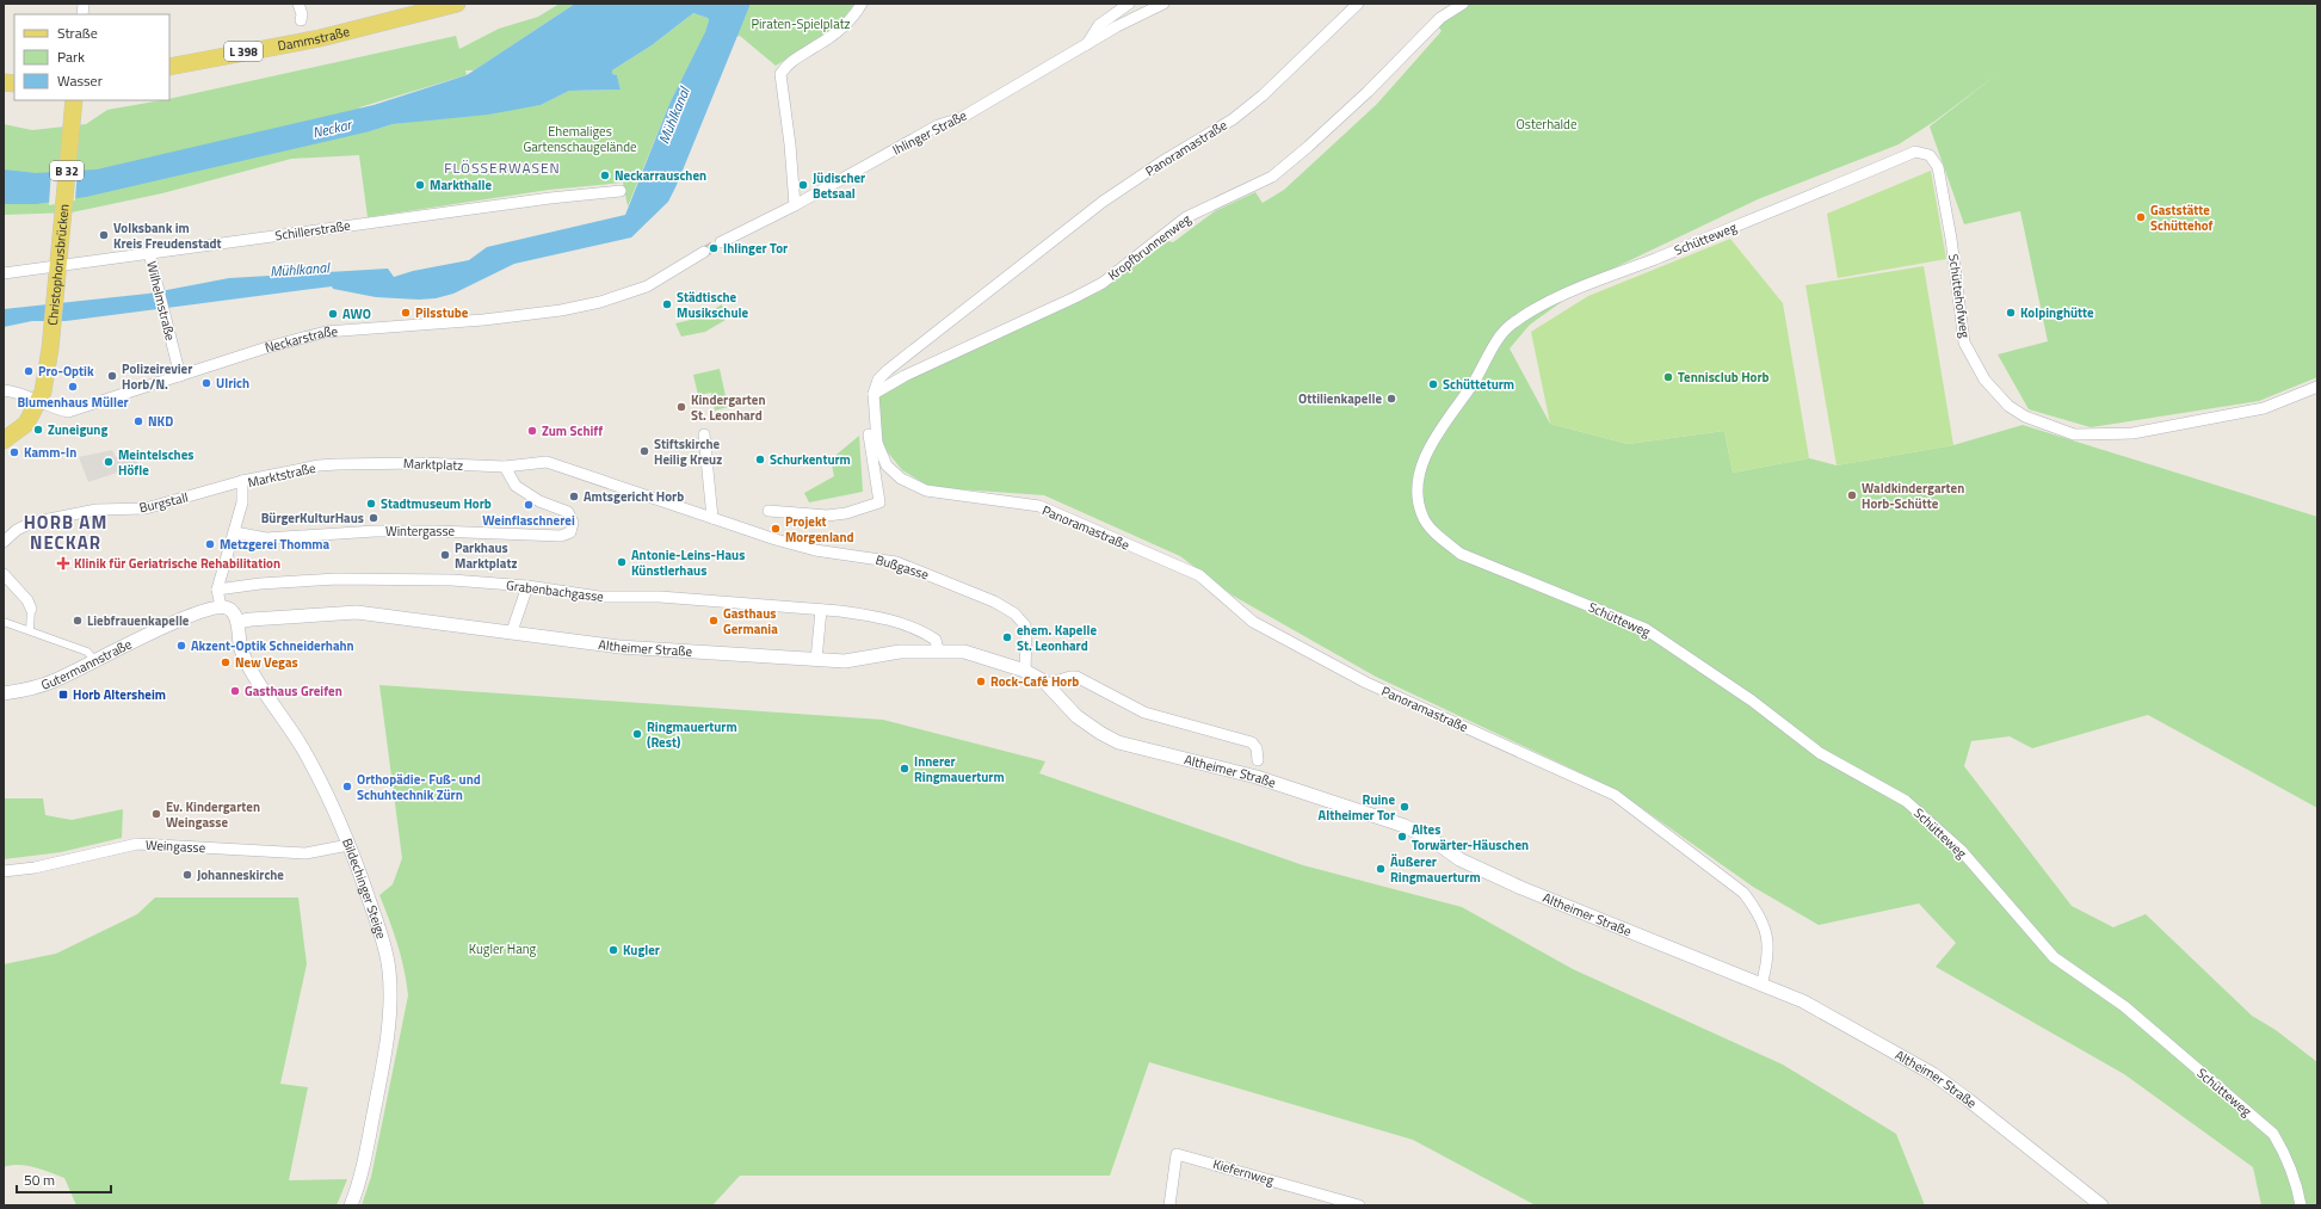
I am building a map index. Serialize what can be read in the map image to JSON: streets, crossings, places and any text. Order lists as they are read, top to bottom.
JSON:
{
  "streets": {
    "main road": [
      "Dammstraße",
      "L 398",
      "B 32",
      "Christophorusbrücken"
    ],
    "street": [
      "Ihlinger Straße",
      "Panoramastraße",
      "Schillerstraße",
      "Schütteweg",
      "Kropfbrunnenweg",
      "Schüttehofweg",
      "Wilhelmstraße",
      "Neckarstraße",
      "Marktplatz",
      "Marktstraße",
      "Burgstall",
      "Wintergasse",
      "Bußgasse",
      "Grabenbachgasse",
      "Altheimer Straße",
      "Gutermannstraße",
      "Weingasse",
      "Bildechinger Steige",
      "Kiefernweg"
    ]
  },
  "crossings": [
    ["Panoramastraße", "Kropfbrunnenweg"],
    ["Panoramastraße", "Altheimer Straße"],
    ["B 32", "Christophorusbrücken"],
    ["B 32", "Neckarstraße"],
    ["Schillerstraße", "Christophorusbrücken"],
    ["Schillerstraße", "Wilhelmstraße"],
    ["Schütteweg", "Schüttehofweg"],
    ["Christophorusbrücken", "Neckarstraße"],
    ["Wilhelmstraße", "Neckarstraße"],
    ["Marktplatz", "Marktstraße"],
    ["Marktplatz", "Wintergasse"],
    ["Marktplatz", "Bußgasse"],
    ["Marktstraße", "Burgstall"],
    ["Marktstraße", "Wintergasse"],
    ["Marktstraße", "Grabenbachgasse"],
    ["Marktstraße", "Gutermannstraße"],
    ["Bußgasse", "Altheimer Straße"],
    ["Grabenbachgasse", "Altheimer Straße"],
    ["Altheimer Straße", "Bildechinger Steige"],
    ["Weingasse", "Bildechinger Steige"]
  ],
  "districts": ["FLÖSSERWASEN", "HORB AM NECKAR"],
  "water": ["Mühlkanal", "Neckar"],
  "parks": [
    "Piraten-Spielplatz",
    "Osterhalde",
    "Ehemaliges Gartenschaugelände",
    "Kugler Hang"
  ],
  "places": {
    "other": [
      "Neckarrauschen",
      "Markthalle",
      "Jüdischer Betsaal",
      "Gaststätte Schüttehof",
      "Volksbank im Kreis Freudenstadt",
      "Ihlinger Tor",
      "Städtische Musikschule",
      "Pilsstube",
      "Kolpinghütte",
      "AWO",
      "Pro-Optik",
      "Polizeirevier Horb/N.",
      "Tennisclub Horb",
      "Ulrich",
      "Schütteturm",
      "Blumenhaus Müller",
      "Ottilienkapelle",
      "Kindergarten St. Leonhard",
      "NKD",
      "Zuneigung",
      "Zum Schiff",
      "Stiftskirche Heilig Kreuz",
      "Kamm-In",
      "Schurkenturm",
      "Meintelsches Höfle",
      "Waldkindergarten Horb-Schütte",
      "Amtsgericht Horb",
      "Stadtmuseum Horb",
      "Weinflaschnerei",
      "BürgerKulturHaus",
      "Projekt Morgenland",
      "Metzgerei Thomma",
      "Parkhaus Marktplatz",
      "Antonie-Leins-Haus Künstlerhaus",
      "Liebfrauenkapelle",
      "Gasthaus Germania",
      "ehem. Kapelle St. Leonhard",
      "Akzent-Optik Schneiderhahn",
      "New Vegas",
      "Rock-Café Horb",
      "Gasthaus Greifen",
      "Ringmauerturm (Rest)",
      "Innerer Ringmauerturm",
      "Orthopädie- Fuß- und Schuhtechnik Zürn",
      "Ruine Altheimer Tor",
      "Ev. Kindergarten Weingasse",
      "Altes Torwärter-Häuschen",
      "Äußerer Ringmauerturm",
      "Johanneskirche",
      "Kugler"
    ],
    "health": ["Klinik für Geriatrische Rehabilitation"],
    "transit": ["Horb Altersheim"]
  },
  "legend": ["Straße", "Park", "Wasser"],
  "scale_bar": "50 m"
}
